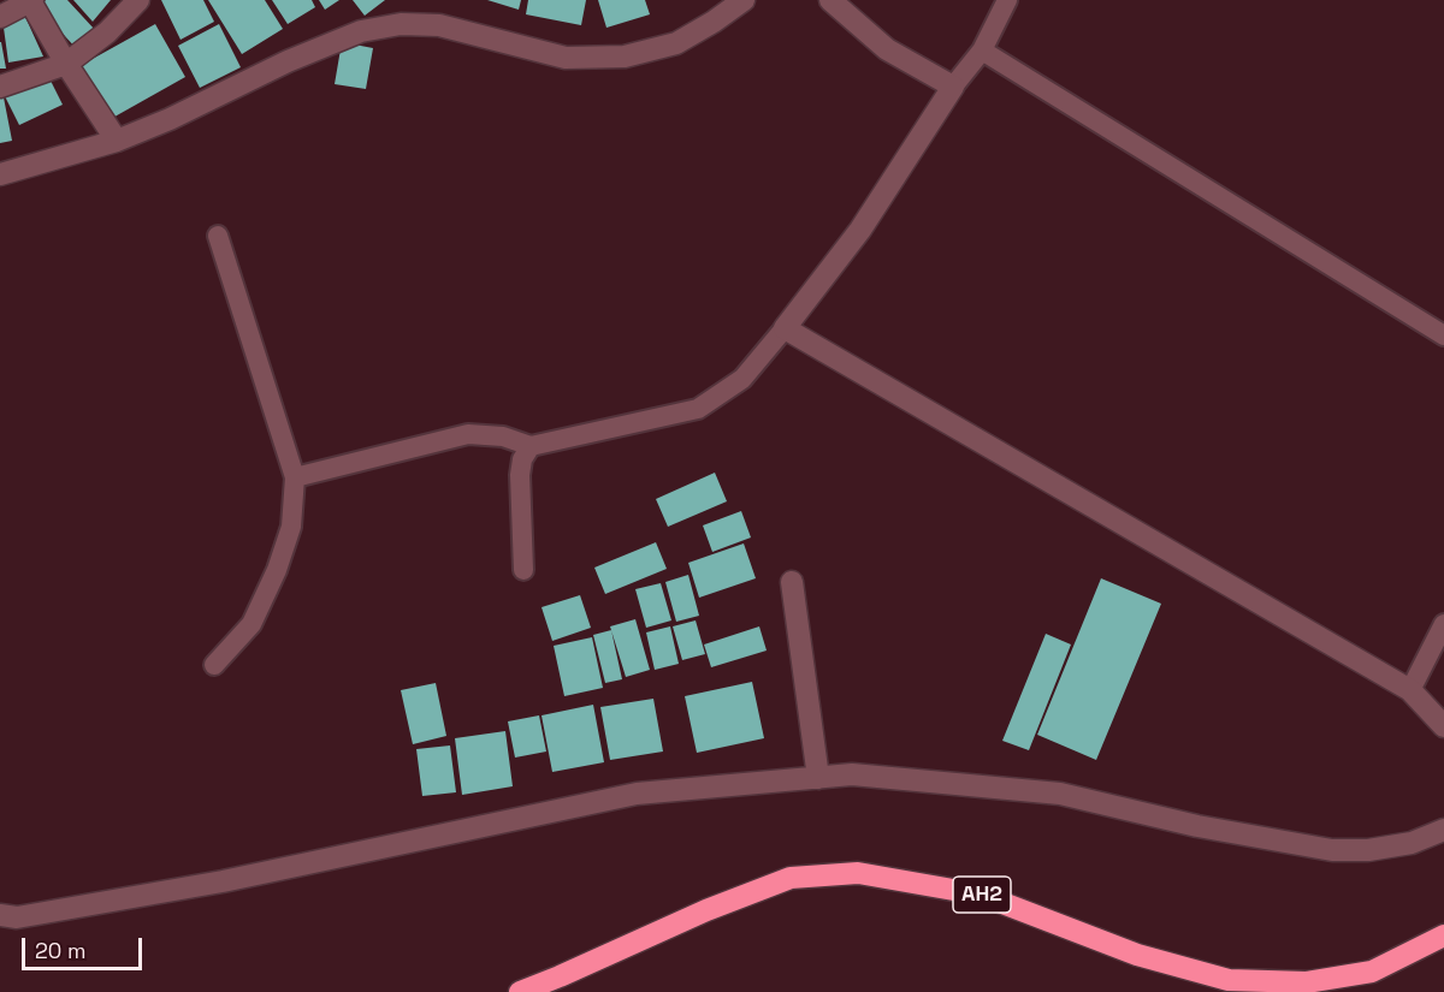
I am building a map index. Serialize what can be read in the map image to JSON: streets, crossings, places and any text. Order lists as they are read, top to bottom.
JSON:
{
  "streets": {
    "highway": ["AH2"]
  },
  "scale_bar": "20 m"
}
